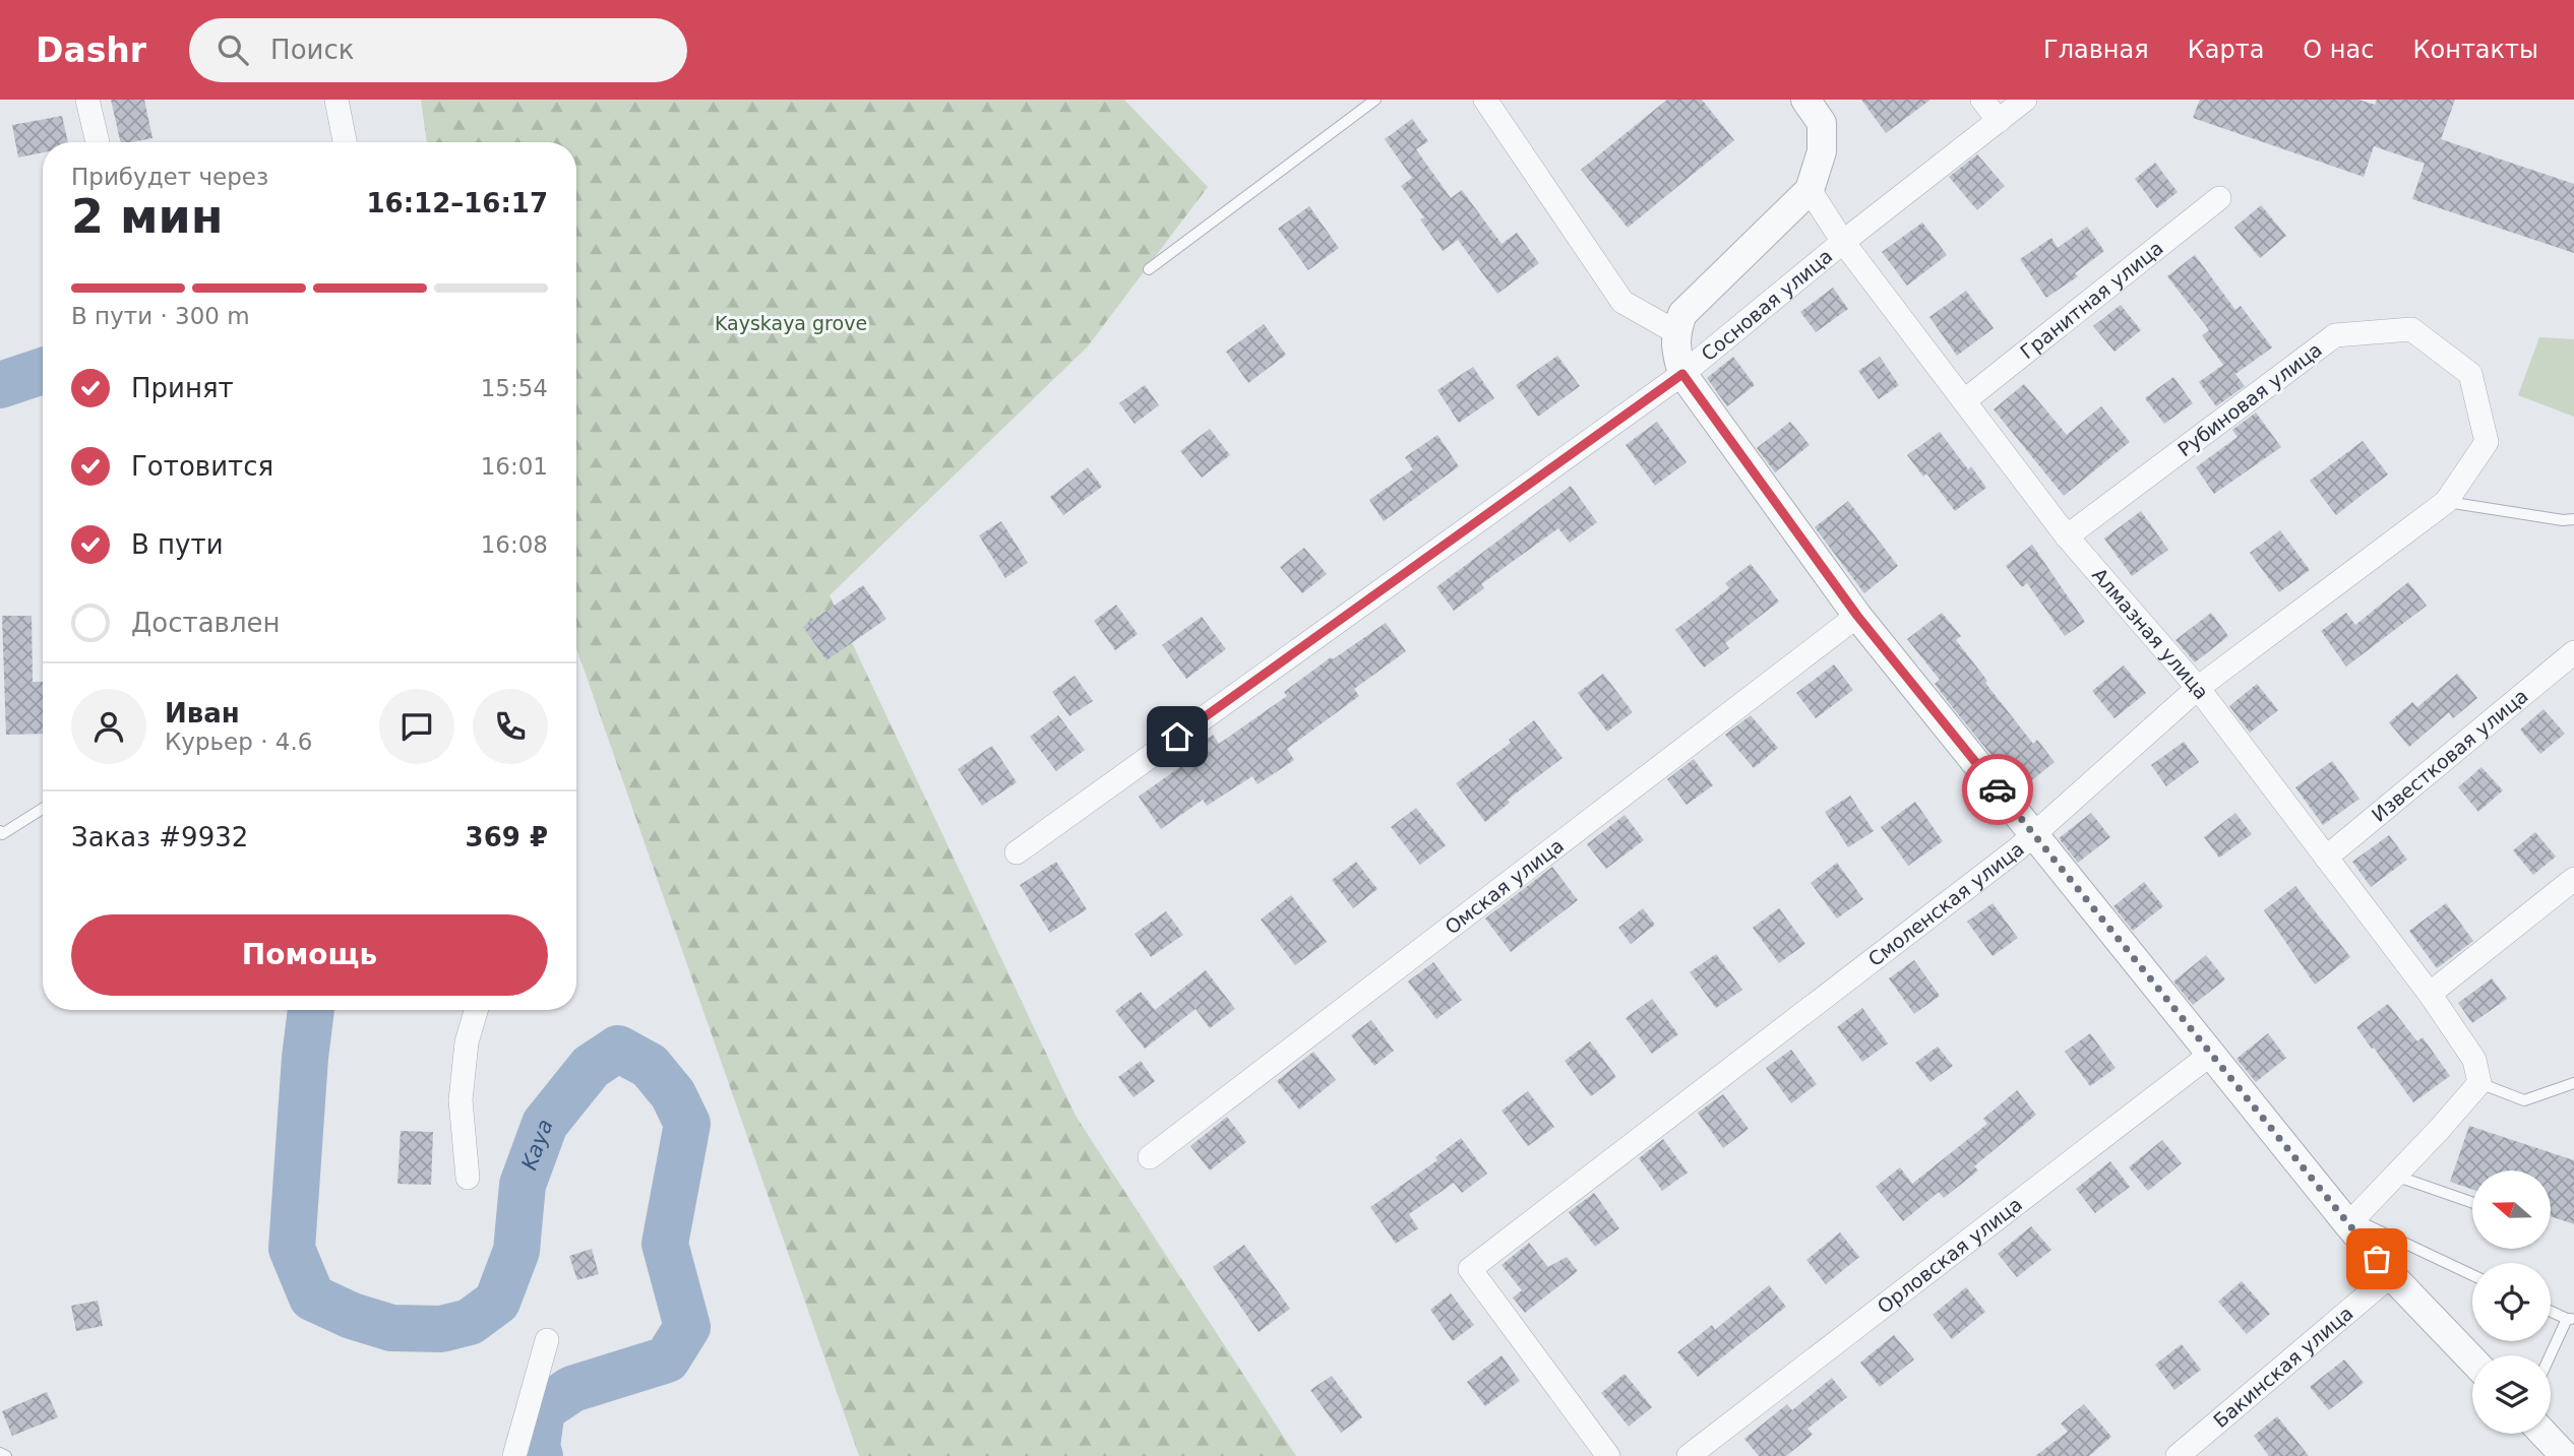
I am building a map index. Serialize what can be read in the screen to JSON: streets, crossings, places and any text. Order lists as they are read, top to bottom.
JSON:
{
  "streets": {
    "street": [
      "Гранитная улица",
      "Сосновая улица",
      "Рубиновая улица",
      "Алмазная улица",
      "Известковая улица",
      "Омская улица",
      "Смоленская улица",
      "Орловская улица",
      "Бакинская улица"
    ]
  },
  "crossings": [
    ["Гранитная улица", "Алмазная улица"],
    ["Сосновая улица", "Алмазная улица"],
    ["Рубиновая улица", "Алмазная улица"],
    ["Рубиновая улица", "Смоленская улица"],
    ["Алмазная улица", "Известковая улица"],
    ["Алмазная улица", "Смоленская улица"]
  ],
  "water": ["Kaya"],
  "parks": ["Kayskaya grove"],
  "north": "left",
  "page": {
    "header": "Dashr",
    "search": "Поиск",
    "nav": [
      "Главная",
      "Карта",
      "О нас",
      "Контакты"
    ],
    "heading": ["2 мин", "Прибудет через", "16:12–16:17"],
    "panel": [
      "Иван",
      "Курьер · 4.6",
      "Заказ #9932",
      "369 ₽"
    ],
    "bar": "В пути · 300 m",
    "list": [
      ["Принят", "15:54"],
      ["Готовится", "16:01"],
      ["В пути", "16:08"],
      "Доставлен"
    ],
    "buttons": "Помощь"
  }
}
